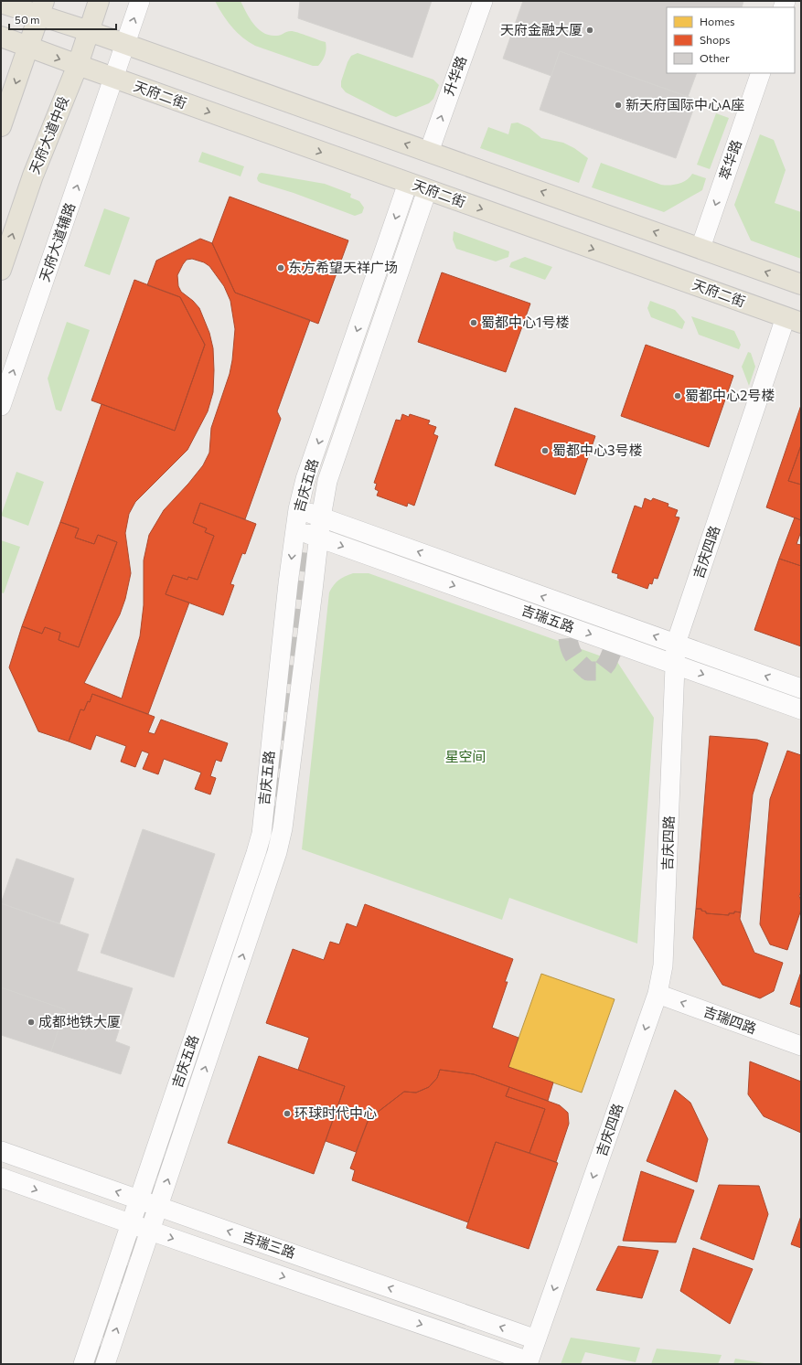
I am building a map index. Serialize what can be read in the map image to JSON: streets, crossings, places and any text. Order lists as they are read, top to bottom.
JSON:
{
  "streets": {
    "main road": ["天府二街", "天府大道中段"],
    "street": [
      "升华路",
      "萃华路",
      "天府大道辅路",
      "吉庆五路",
      "吉庆四路",
      "吉瑞五路",
      "吉瑞四路",
      "吉瑞三路"
    ]
  },
  "crossings": [
    ["天府二街", "天府大道中段"],
    ["天府二街", "天府大道辅路"],
    ["天府二街", "吉庆五路"],
    ["天府二街", "吉庆四路"],
    ["吉庆五路", "吉瑞五路"],
    ["吉庆五路", "吉瑞三路"],
    ["吉庆四路", "吉瑞五路"],
    ["吉庆四路", "吉瑞四路"],
    ["吉庆四路", "吉瑞三路"]
  ],
  "one_way": [
    "升华路",
    "萃华路",
    "天府大道辅路",
    "吉瑞四路"
  ],
  "parks": ["星空间"],
  "places": [
    "天府金融大厦",
    "新天府国际中心A座",
    "东方希望天祥广场",
    "蜀都中心1号楼",
    "蜀都中心2号楼",
    "蜀都中心3号楼",
    "成都地铁大厦",
    "环球时代中心"
  ],
  "legend": ["Homes", "Shops", "Other"],
  "scale_bar": "50 m"
}
